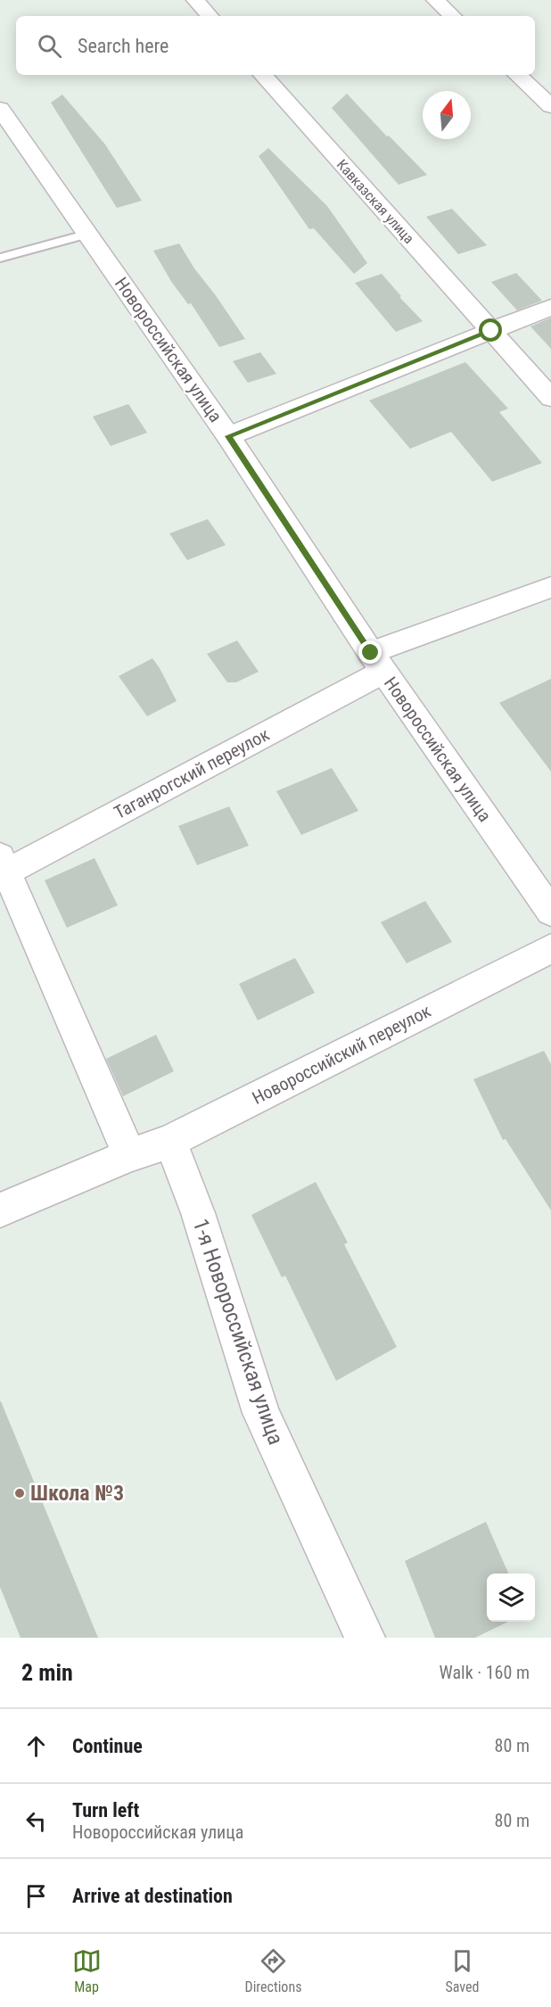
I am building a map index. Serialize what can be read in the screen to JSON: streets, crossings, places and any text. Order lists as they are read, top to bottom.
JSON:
{
  "streets": {
    "street": [
      "Кавказская улица",
      "Новороссийская улица",
      "Таганрогский переулок",
      "Новороссийский переулок",
      "1-я Новороссийская улица"
    ]
  },
  "crossings": [
    ["Новороссийская улица", "Таганрогский переулок"],
    ["Новороссийский переулок", "1-я Новороссийская улица"]
  ],
  "places": ["Школа №3"],
  "north": "top",
  "page": {
    "search": "Search here",
    "heading": ["2 min", "Walk · 160 m"],
    "list": [
      ["Continue", "80 m"],
      ["Turn left", "Новороссийская улица", "80 m"],
      "Arrive at destination"
    ],
    "nav": ["Map", "Directions", "Saved"]
  }
}
